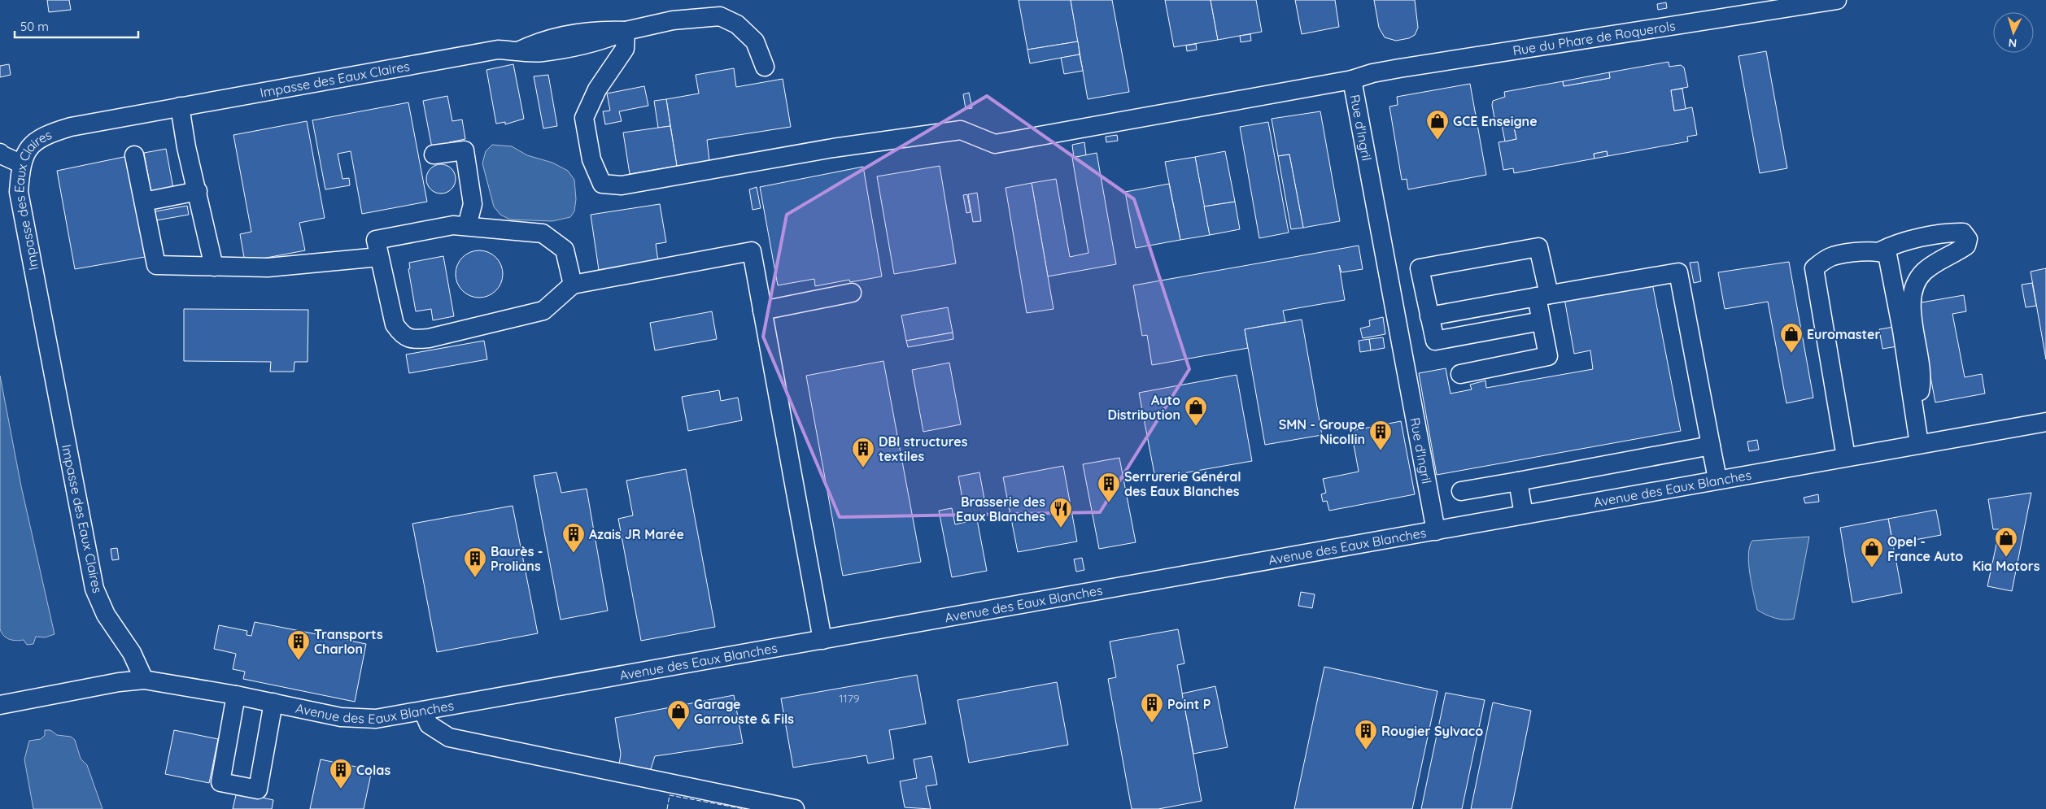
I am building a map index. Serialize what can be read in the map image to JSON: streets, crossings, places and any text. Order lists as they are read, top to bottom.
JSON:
{
  "streets": {
    "street": [
      "Rue du Phare de Roquerols",
      "Impasse des Eaux Claires",
      "Rue d'Ingril",
      "Avenue des Eaux Blanches"
    ]
  },
  "crossings": [
    ["Rue du Phare de Roquerols", "Rue d'Ingril"],
    ["Impasse des Eaux Claires", "Rue d'Ingril"],
    ["Impasse des Eaux Claires", "Avenue des Eaux Blanches"],
    ["Rue d'Ingril", "Avenue des Eaux Blanches"]
  ],
  "places": {
    "shop": [
      "GCE Enseigne",
      "Euromaster",
      "Auto Distribution",
      "Kia Motors",
      "Opel - France Auto",
      "Garage Garrouste & Fils"
    ],
    "building": [
      "SMN - Groupe Nicollin",
      "DBI structures textiles",
      "Serrurerie Général des Eaux Blanches",
      "Azais JR Marée",
      "Baurès - Prolians",
      "Transports Charlon",
      "Point P",
      "Rougier Sylvaco",
      "Colas"
    ],
    "restaurant": ["Brasserie des Eaux Blanches"]
  },
  "house_numbers": ["1179"],
  "scale_bar": "50 m",
  "north": "bottom"
}
